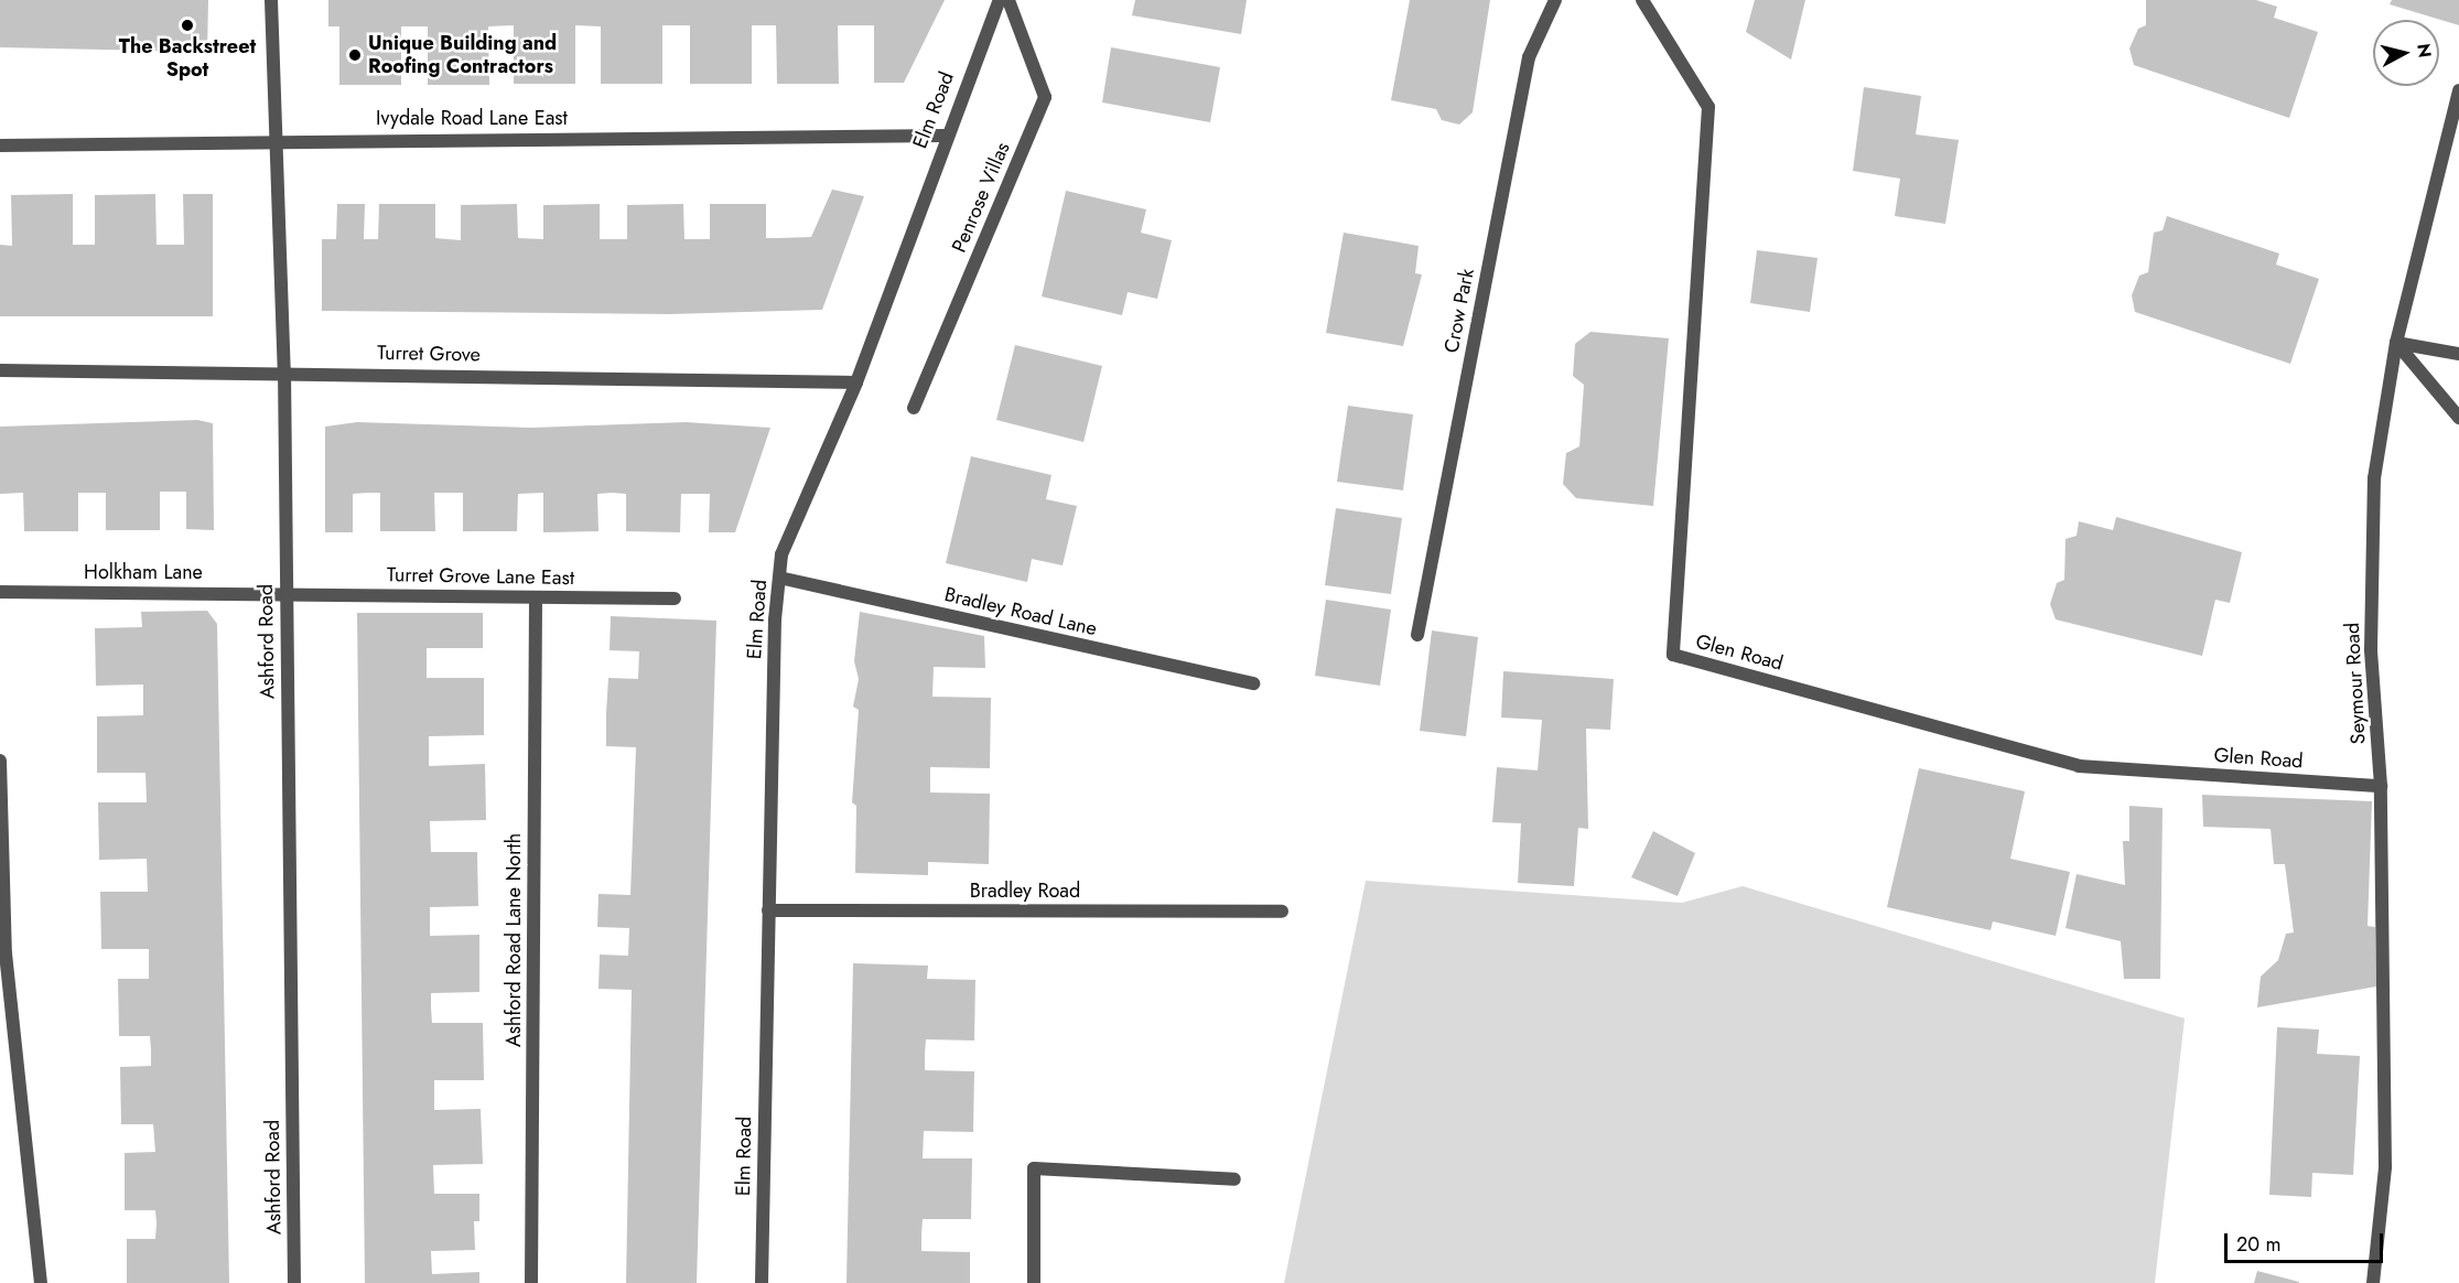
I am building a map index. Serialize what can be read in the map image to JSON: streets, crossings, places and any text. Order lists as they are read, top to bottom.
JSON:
{
  "streets": {
    "street": [
      "Elm Road",
      "Ivydale Road Lane East",
      "Penrose Villas",
      "Crow Park",
      "Turret Grove",
      "Holkham Lane",
      "Turret Grove Lane East",
      "Bradley Road Lane",
      "Ashford Road",
      "Glen Road",
      "Seymour Road",
      "Bradley Road",
      "Ashford Road Lane North"
    ]
  },
  "crossings": [
    ["Elm Road", "Ivydale Road Lane East"],
    ["Elm Road", "Turret Grove"],
    ["Elm Road", "Bradley Road Lane"],
    ["Elm Road", "Bradley Road"],
    ["Ivydale Road Lane East", "Ashford Road"],
    ["Turret Grove", "Ashford Road"],
    ["Holkham Lane", "Turret Grove Lane East"],
    ["Holkham Lane", "Ashford Road"],
    ["Turret Grove Lane East", "Ashford Road"],
    ["Turret Grove Lane East", "Ashford Road Lane North"],
    ["Glen Road", "Seymour Road"]
  ],
  "places": ["The Backstreet Spot", "Unique Building and Roofing Contractors"],
  "scale_bar": "20 m",
  "north": "right"
}
